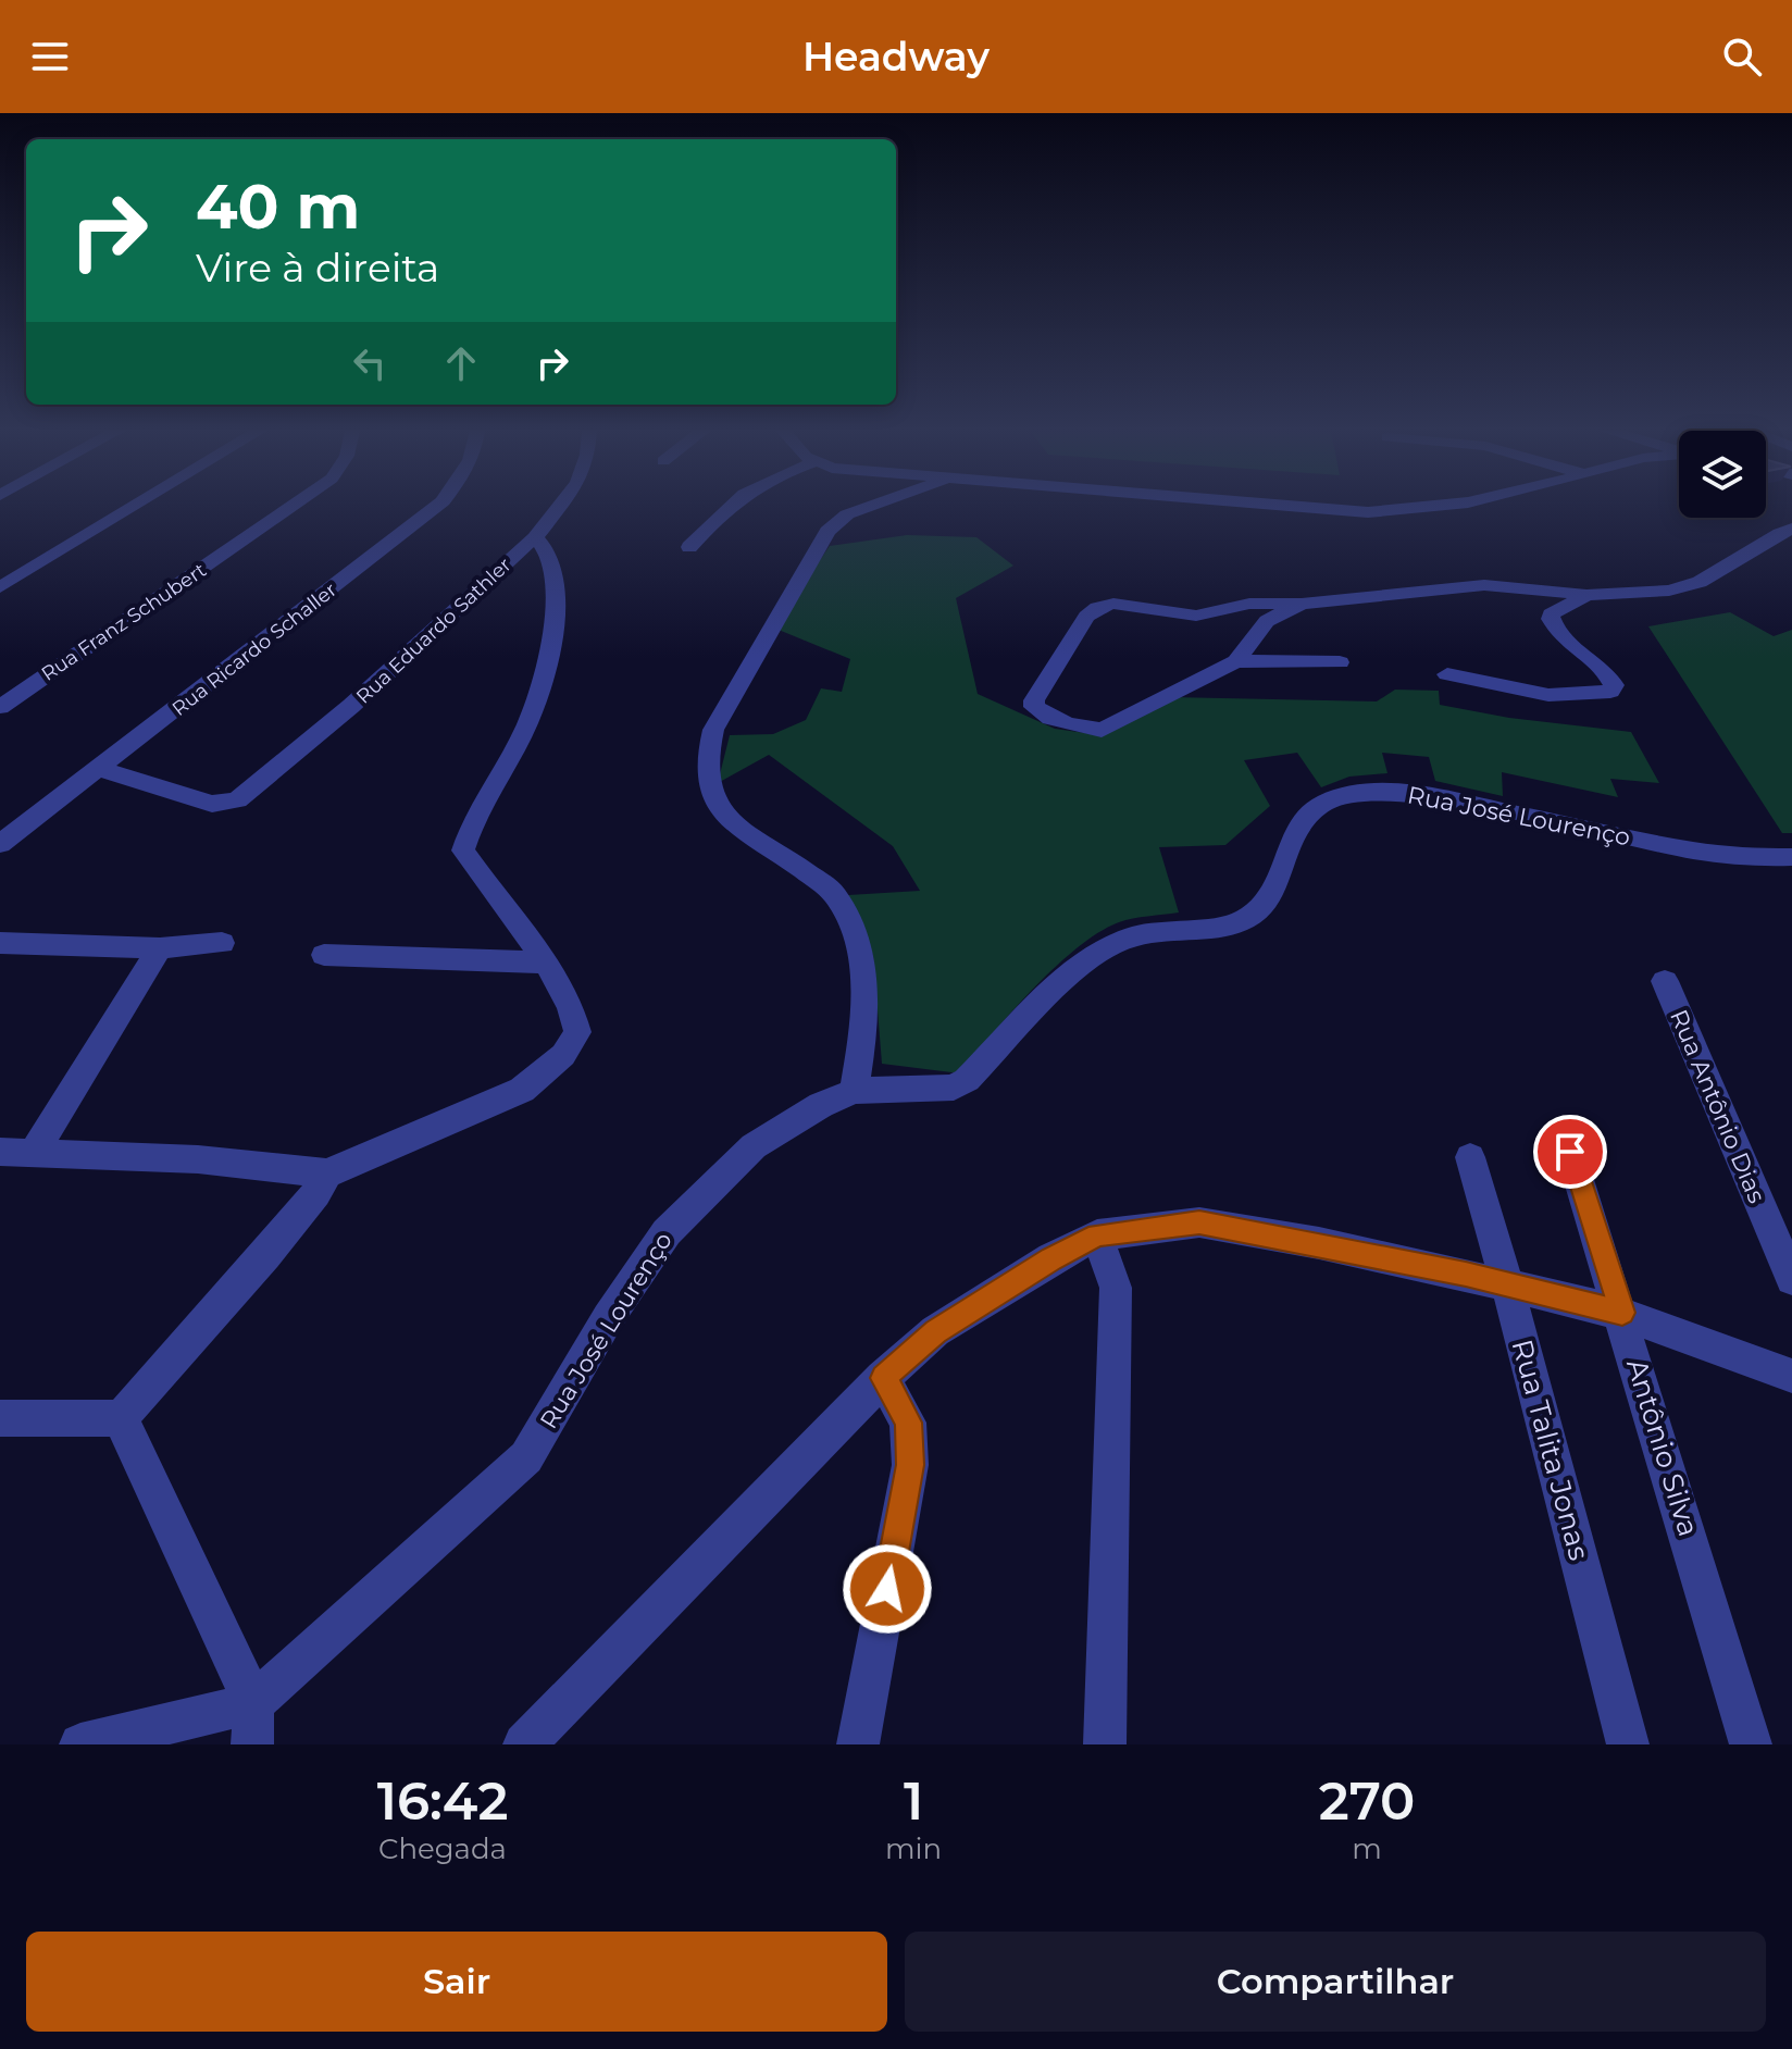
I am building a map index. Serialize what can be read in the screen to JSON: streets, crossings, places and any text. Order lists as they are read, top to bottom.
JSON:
{
  "streets": {
    "street": [
      "Rua Franz Schubert",
      "Rua Eduardo Sathler",
      "Rua Ricardo Schaller",
      "Rua José Lourenço",
      "Rua Antônio Dias",
      "Antônio Silva",
      "Rua Talita Jonas"
    ]
  },
  "crossings": [
    ["Rua Eduardo Sathler", "Rua Ricardo Schaller"]
  ],
  "page": {
    "header": "Headway",
    "turn": ["40 m", "Vire à direita"],
    "eta": [
      "16:42",
      "Chegada",
      "1",
      "min",
      "270",
      "m"
    ],
    "buttons": ["Sair", "Compartilhar"]
  }
}
